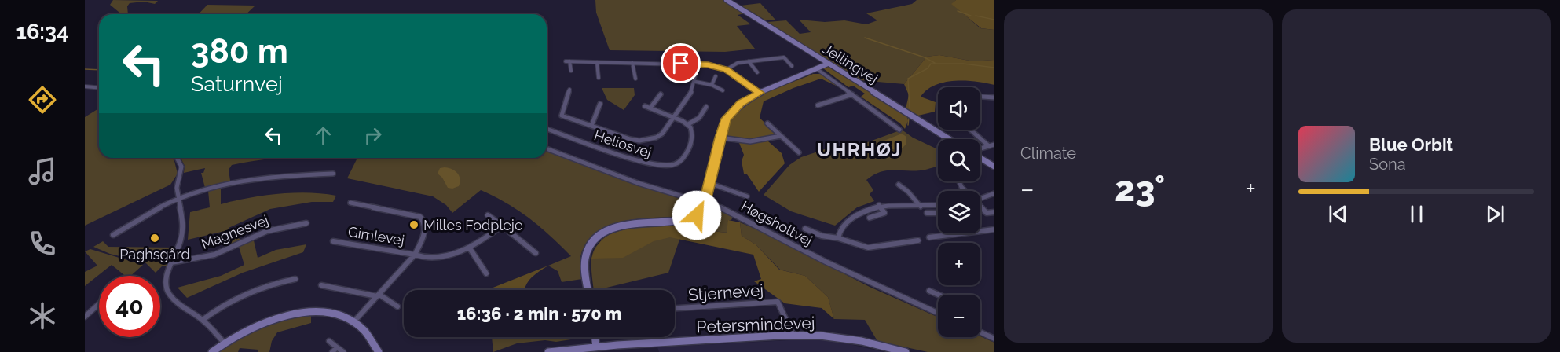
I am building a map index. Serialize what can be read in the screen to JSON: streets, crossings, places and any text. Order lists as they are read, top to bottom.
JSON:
{
  "streets": {
    "street": [
      "Jellingvej",
      "Heliosvej",
      "Høgsholtvej",
      "Magnesvej",
      "Gimlevej",
      "Stjernevej",
      "Petersmindevej"
    ]
  },
  "crossings": [
    ["Stjernevej", "Petersmindevej"]
  ],
  "districts": ["UHRHØJ"],
  "places": ["Milles Fodpleje", "Paghsgård"],
  "page": {
    "tabs": "16:34",
    "tile": "Climate",
    "turn": ["380 m", "Saturnvej"],
    "map_buttons": ["+", "−"],
    "song": ["Blue Orbit", "Sona"],
    "heat": ["−", "23°", "+"],
    "limit": "40",
    "trip": "16:36 · 2 min · 570 m"
  }
}
